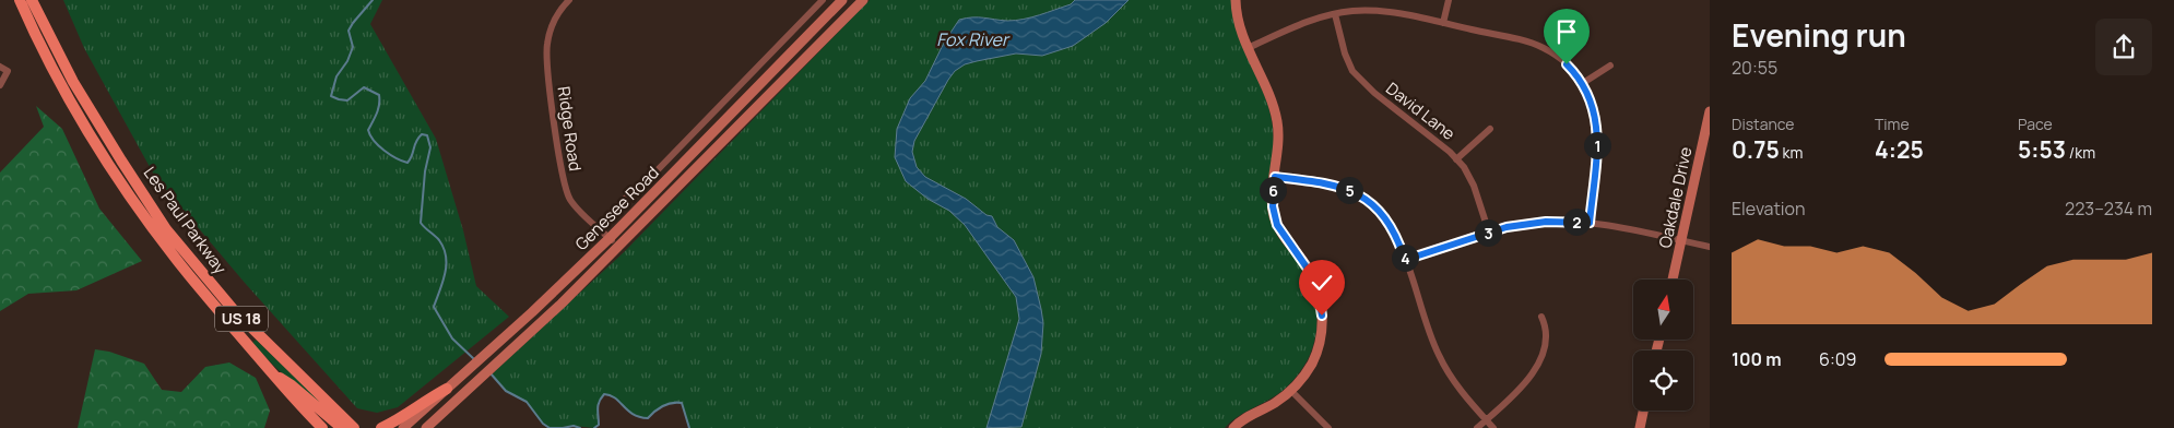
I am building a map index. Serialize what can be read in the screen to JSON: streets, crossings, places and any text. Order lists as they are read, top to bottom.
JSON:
{
  "streets": {
    "main road": [
      "Oakdale Drive",
      "Genesee Road",
      "Les Paul Parkway",
      "US 18"
    ],
    "street": ["David Lane", "Ridge Road"]
  },
  "crossings": [
    ["Ridge Road", "Genesee Road"]
  ],
  "water": ["Fox River"],
  "north": "top",
  "page": {
    "heading": ["Evening run", "20:55"],
    "stats": [
      ["Distance", "0.75 km"],
      ["Time", "4:25"],
      ["Pace", "5:53 /km"]
    ],
    "pins": [
      "1",
      "5",
      "6",
      "2",
      "3",
      "4"
    ],
    "chart": ["Elevation", "223–234 m"],
    "list": [
      {
        "name": "100 m",
        "note": "6:09"
      }
    ]
  }
}
